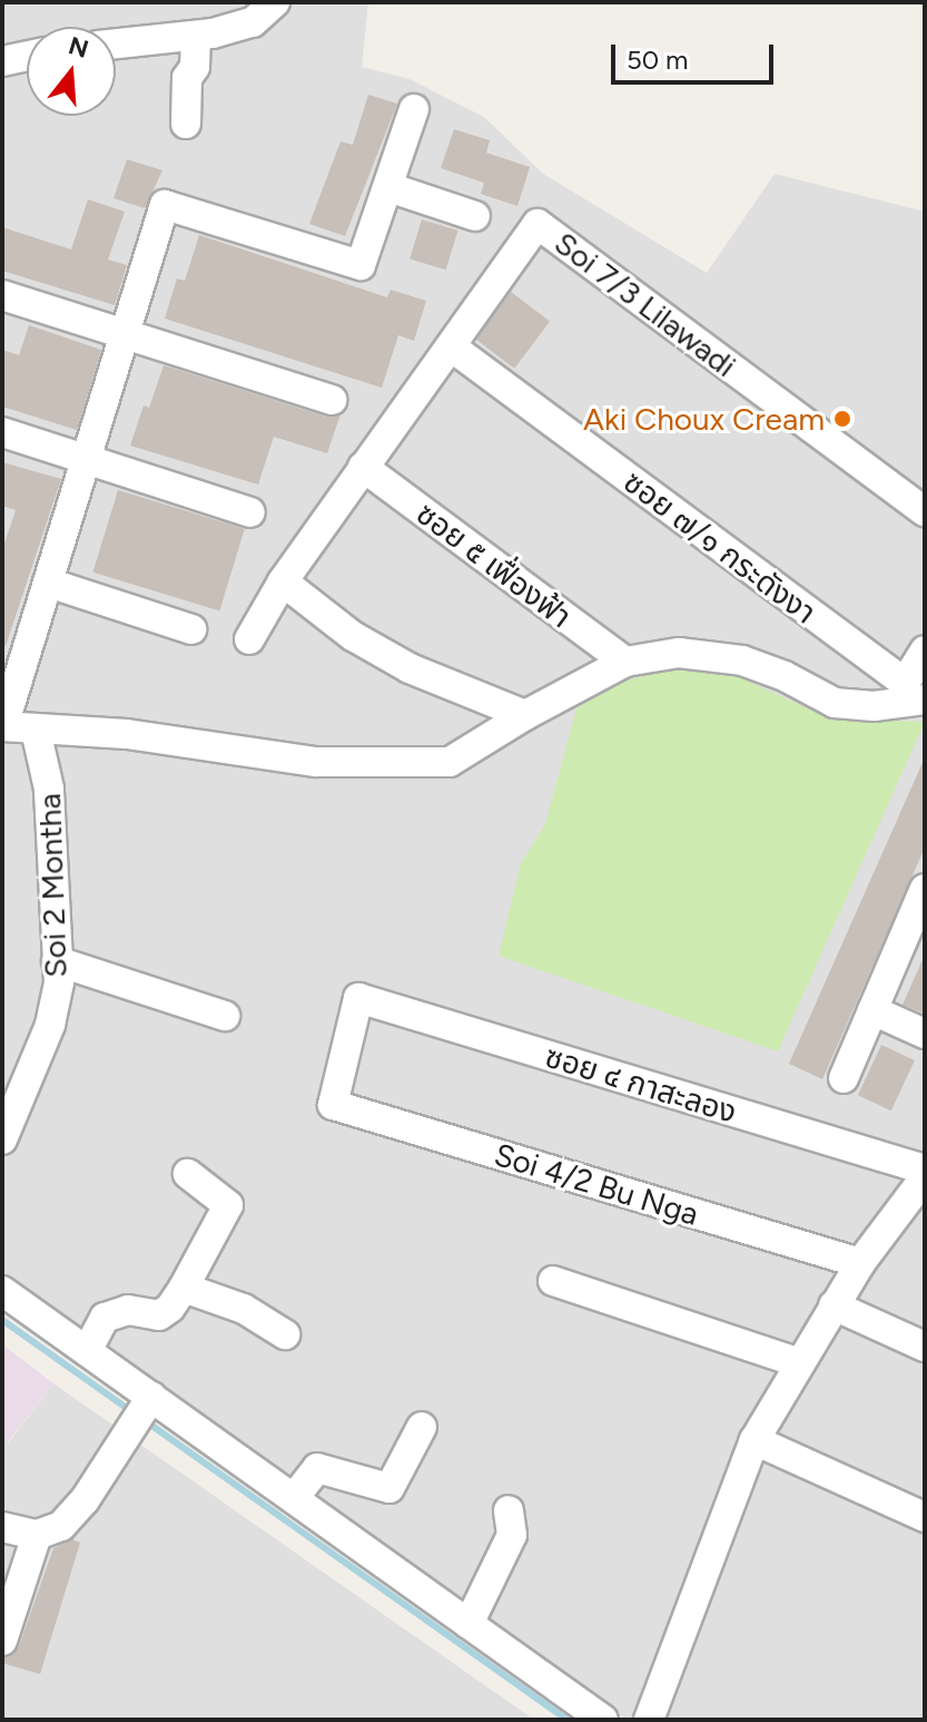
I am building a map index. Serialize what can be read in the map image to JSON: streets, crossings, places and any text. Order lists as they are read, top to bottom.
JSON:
{
  "streets": {
    "street": [
      "Soi 7/3 Lilawadi",
      "ซอย ๗/๑ กระดังงา",
      "ซอย ๕ เฟื่องฟ้า",
      "Soi 2 Montha",
      "ซอย ๔ กาสะลอง",
      "Soi 4/2 Bu Nga"
    ]
  },
  "crossings": [
    ["Soi 7/3 Lilawadi", "ซอย ๗/๑ กระดังงา"],
    ["ซอย ๔ กาสะลอง", "Soi 4/2 Bu Nga"]
  ],
  "places": ["Aki Choux Cream"],
  "scale_bar": "50 m",
  "north": "top"
}
